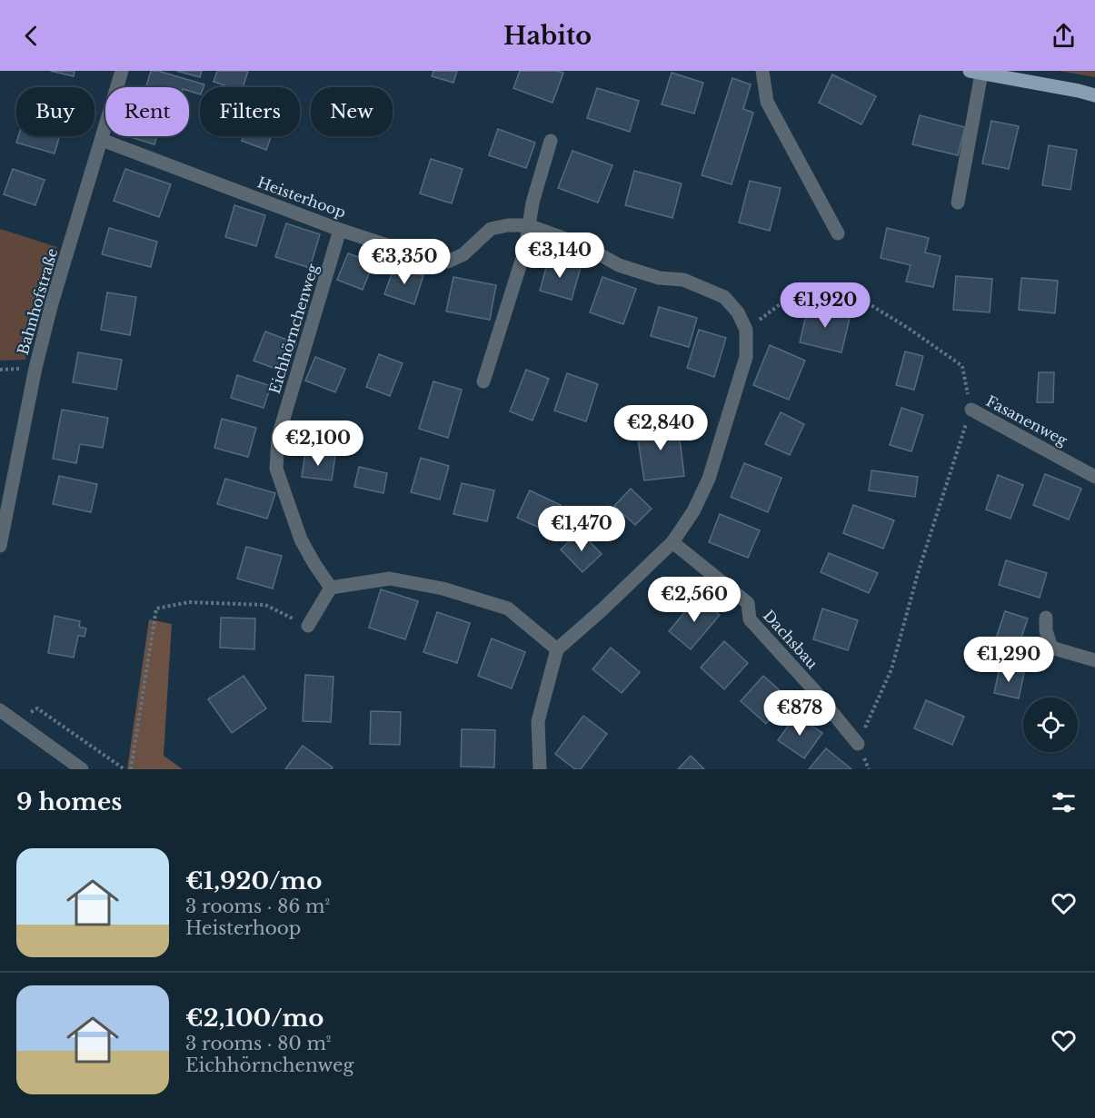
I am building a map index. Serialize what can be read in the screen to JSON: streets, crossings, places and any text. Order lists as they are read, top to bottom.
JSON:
{
  "streets": {
    "street": [
      "Heisterhoop",
      "Bahnhofstraße",
      "Eichhörnchenweg",
      "Fasanenweg",
      "Dachsbau"
    ]
  },
  "crossings": [
    ["Heisterhoop", "Bahnhofstraße"],
    ["Heisterhoop", "Eichhörnchenweg"]
  ],
  "page": {
    "header": "Habito",
    "chip": [
      "Buy",
      "Rent",
      "Filters",
      "New"
    ],
    "price": [
      "€3,140",
      "€3,350",
      "€1,920",
      "€2,840",
      "€2,100",
      "€1,470",
      "€2,560",
      "€1,290",
      "€878"
    ],
    "heading": "9 homes",
    "list": [
      {
        "name": "€1,920/mo",
        "note": "3 rooms · 86 m² · Heisterhoop"
      },
      {
        "name": "€2,100/mo",
        "note": "3 rooms · 80 m² · Eichhörnchenweg"
      }
    ]
  }
}
